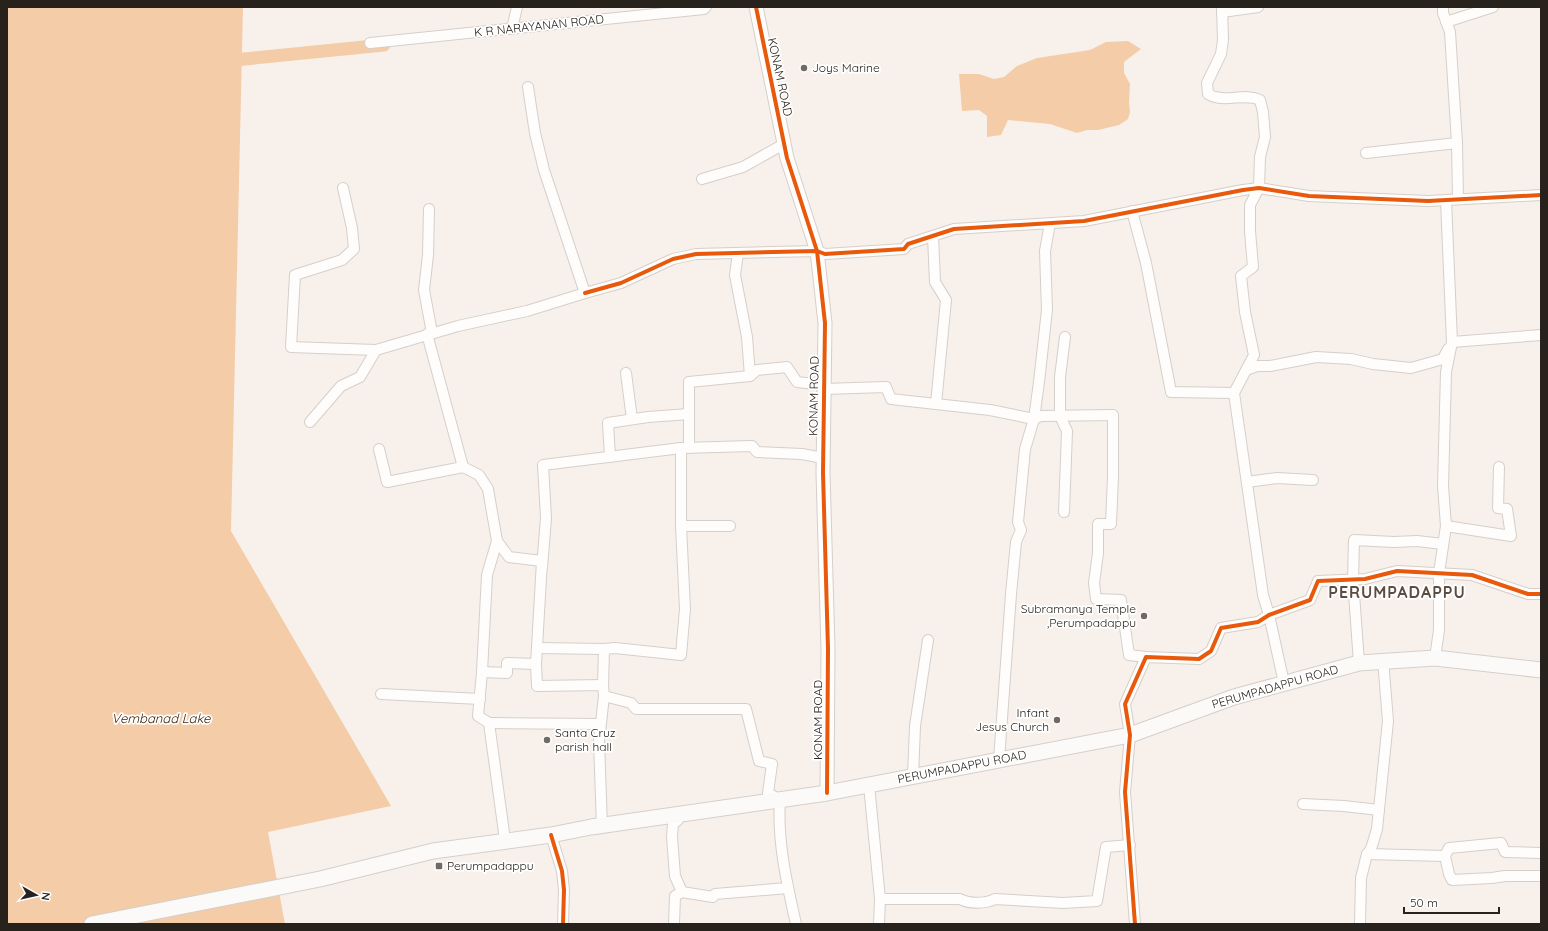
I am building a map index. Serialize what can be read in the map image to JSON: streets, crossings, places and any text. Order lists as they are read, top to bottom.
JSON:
{
  "streets": {
    "main road": ["PERUMPADAPPU ROAD"],
    "street": ["K R NARAYANAN ROAD", "KONAM ROAD"]
  },
  "crossings": [
    ["KONAM ROAD", "PERUMPADAPPU ROAD"]
  ],
  "districts": ["PERUMPADAPPU"],
  "water": ["Vembanad Lake"],
  "places": {
    "other": [
      "Joys Marine",
      "Subramanya Temple ,Perumpadappu",
      "Infant Jesus Church",
      "Santa Cruz parish hall"
    ],
    "transit": ["Perumpadappu"]
  },
  "scale_bar": "50 m",
  "north": "right"
}
